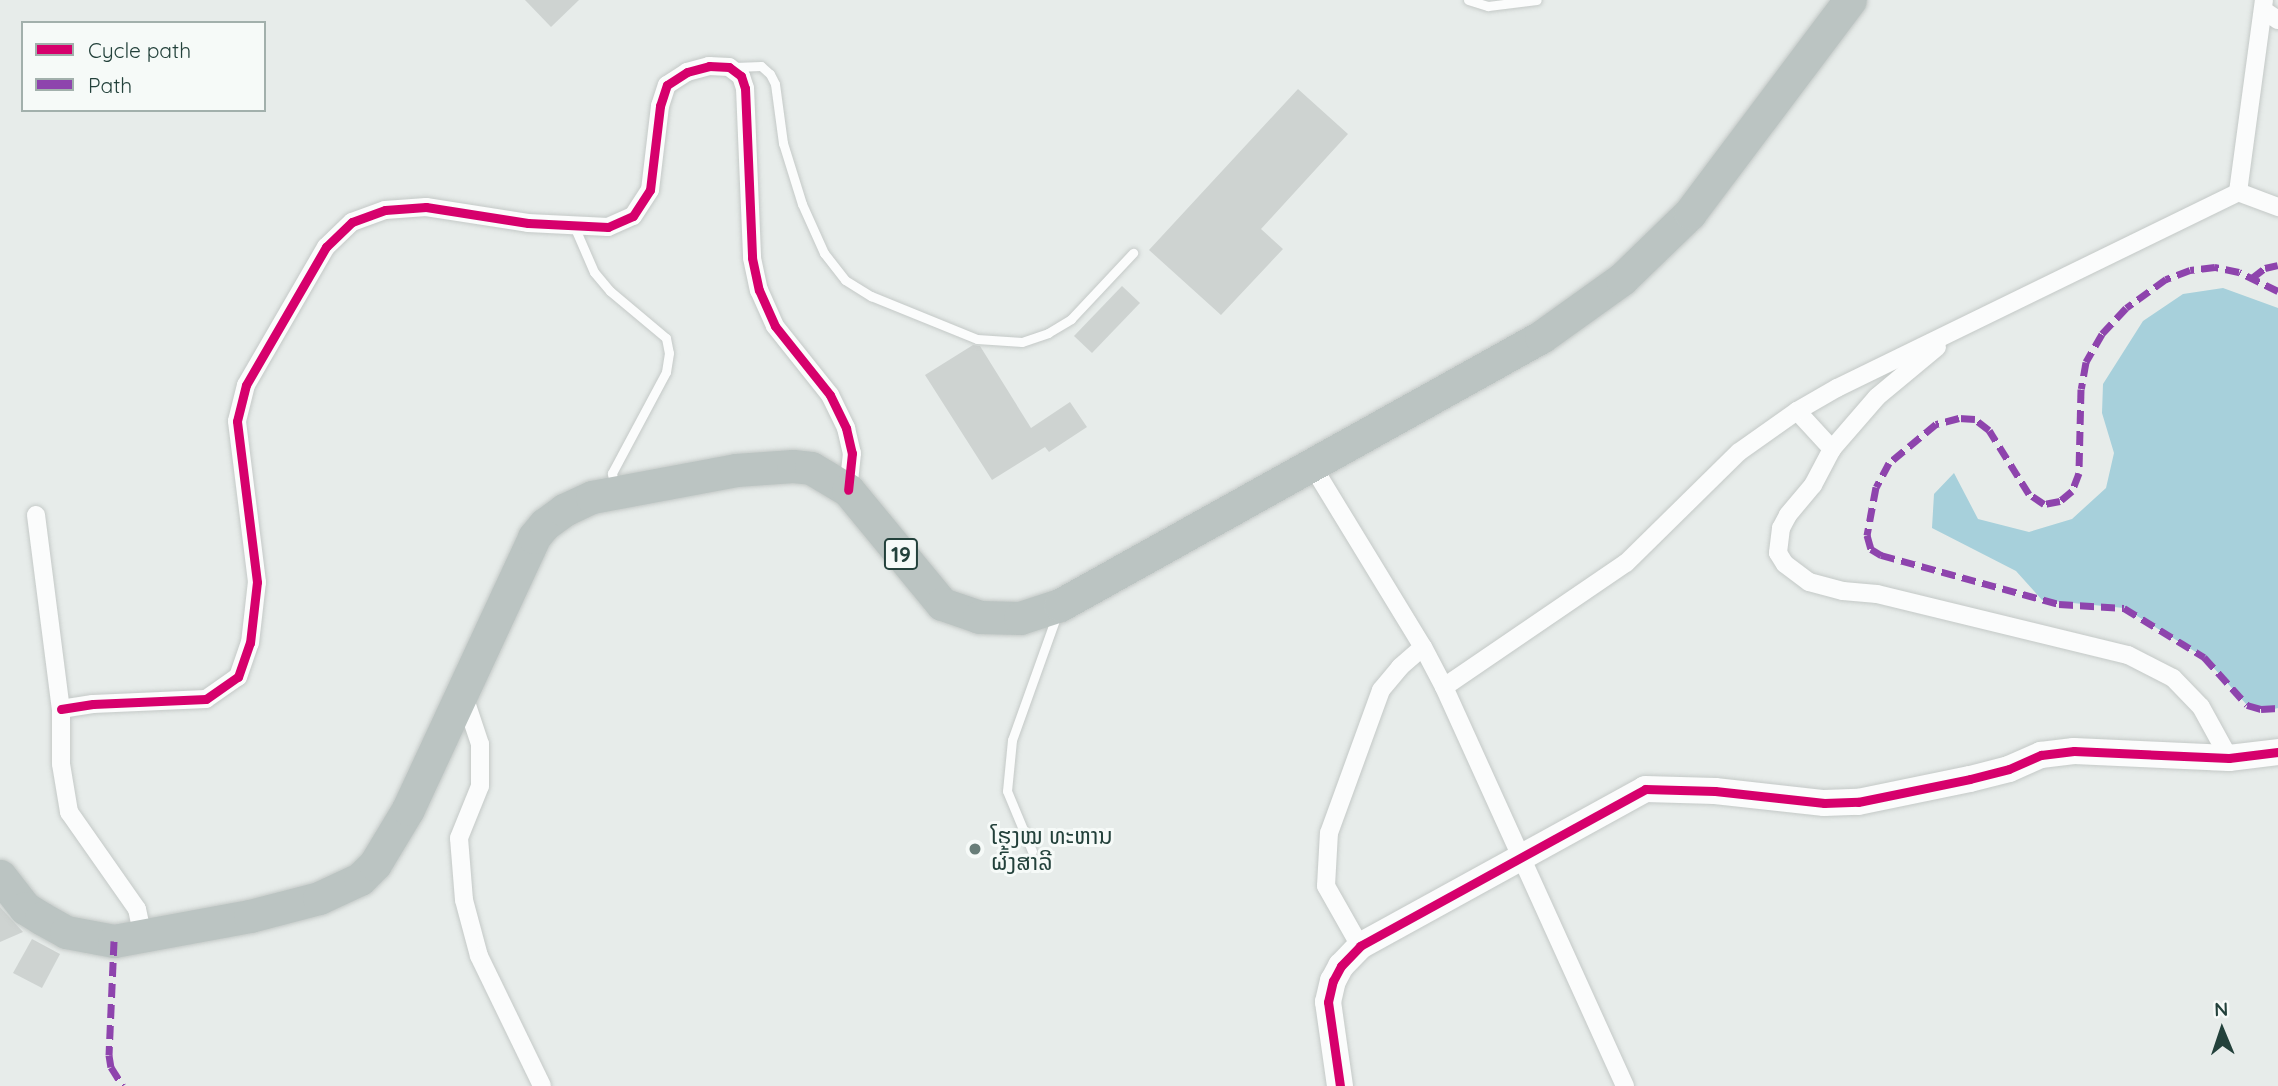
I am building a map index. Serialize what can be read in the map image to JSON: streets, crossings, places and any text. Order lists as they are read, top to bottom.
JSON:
{
  "streets": {
    "highway": ["19"]
  },
  "places": ["ໂຮງໝ ທະຫານ ຜົ້ງສາລີ"],
  "legend": ["Cycle path", "Path"],
  "north": "top"
}
